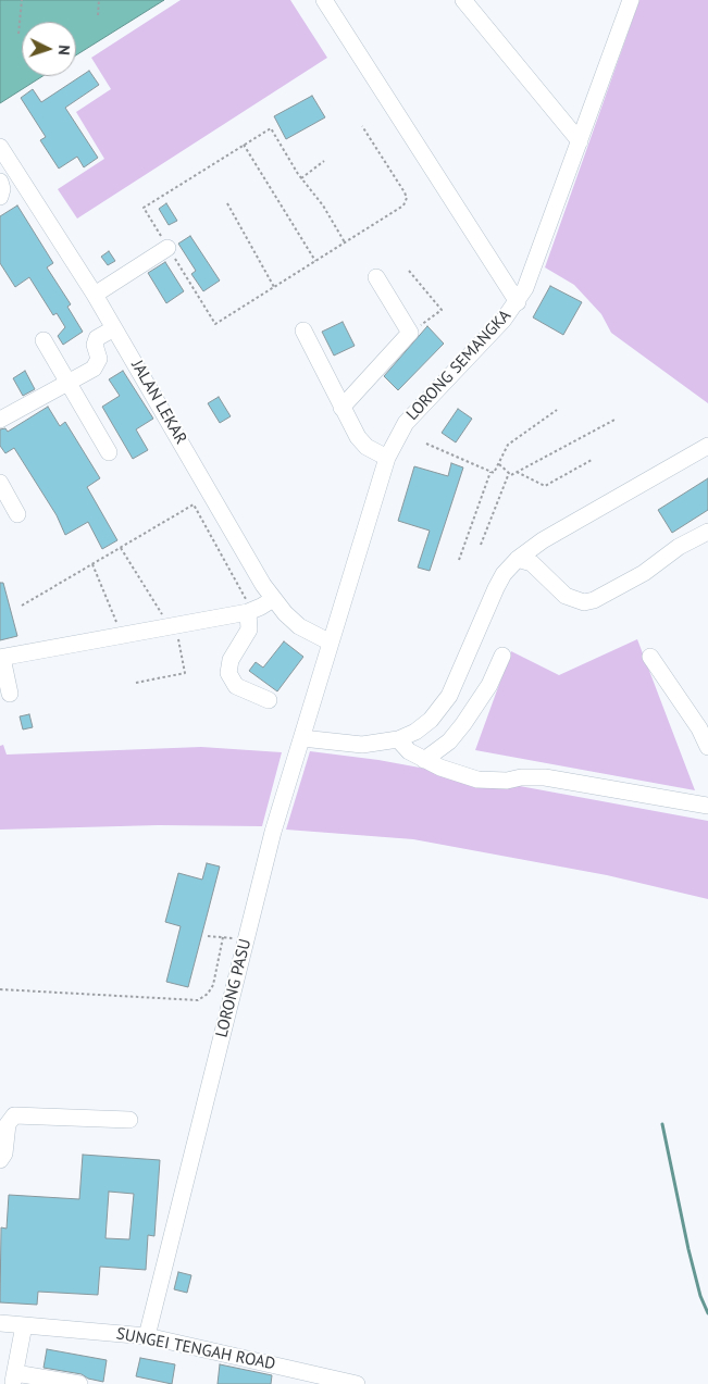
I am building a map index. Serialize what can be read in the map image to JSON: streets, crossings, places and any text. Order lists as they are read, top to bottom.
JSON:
{
  "streets": {
    "street": [
      "LORONG SEMANGKA",
      "JALAN LEKAR",
      "LORONG PASU",
      "SUNGEI TENGAH ROAD"
    ]
  },
  "crossings": [
    ["LORONG SEMANGKA", "JALAN LEKAR"],
    ["LORONG SEMANGKA", "LORONG PASU"],
    ["JALAN LEKAR", "LORONG PASU"],
    ["LORONG PASU", "SUNGEI TENGAH ROAD"]
  ],
  "north": "right"
}
